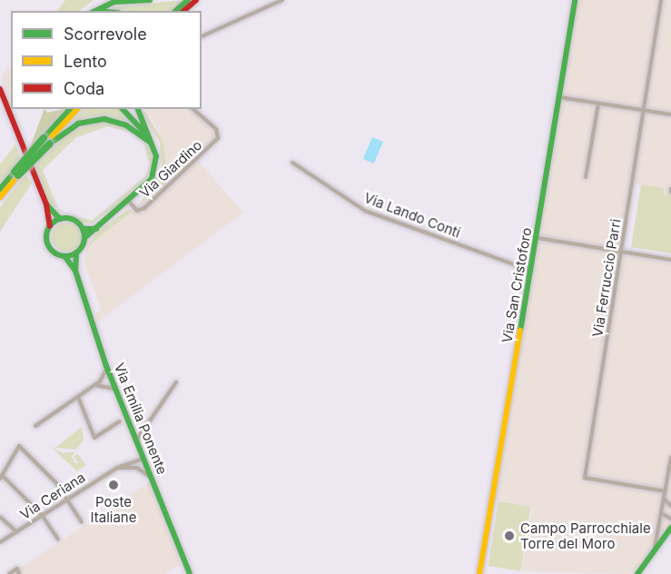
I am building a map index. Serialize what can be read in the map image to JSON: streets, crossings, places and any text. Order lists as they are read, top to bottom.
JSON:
{
  "streets": {
    "main road": ["Via San Cristoforo", "Via Emilia Ponente"],
    "street": [
      "Via Giardino",
      "Via Lando Conti",
      "Via Ferruccio Parri",
      "Via Ceriana"
    ]
  },
  "crossings": [
    ["Via Lando Conti", "Via San Cristoforo"],
    ["Via Emilia Ponente", "Via Ceriana"]
  ],
  "places": ["Poste Italiane", "Campo Parrocchiale Torre del Moro"],
  "legend": ["Scorrevole", "Lento", "Coda"]
}
